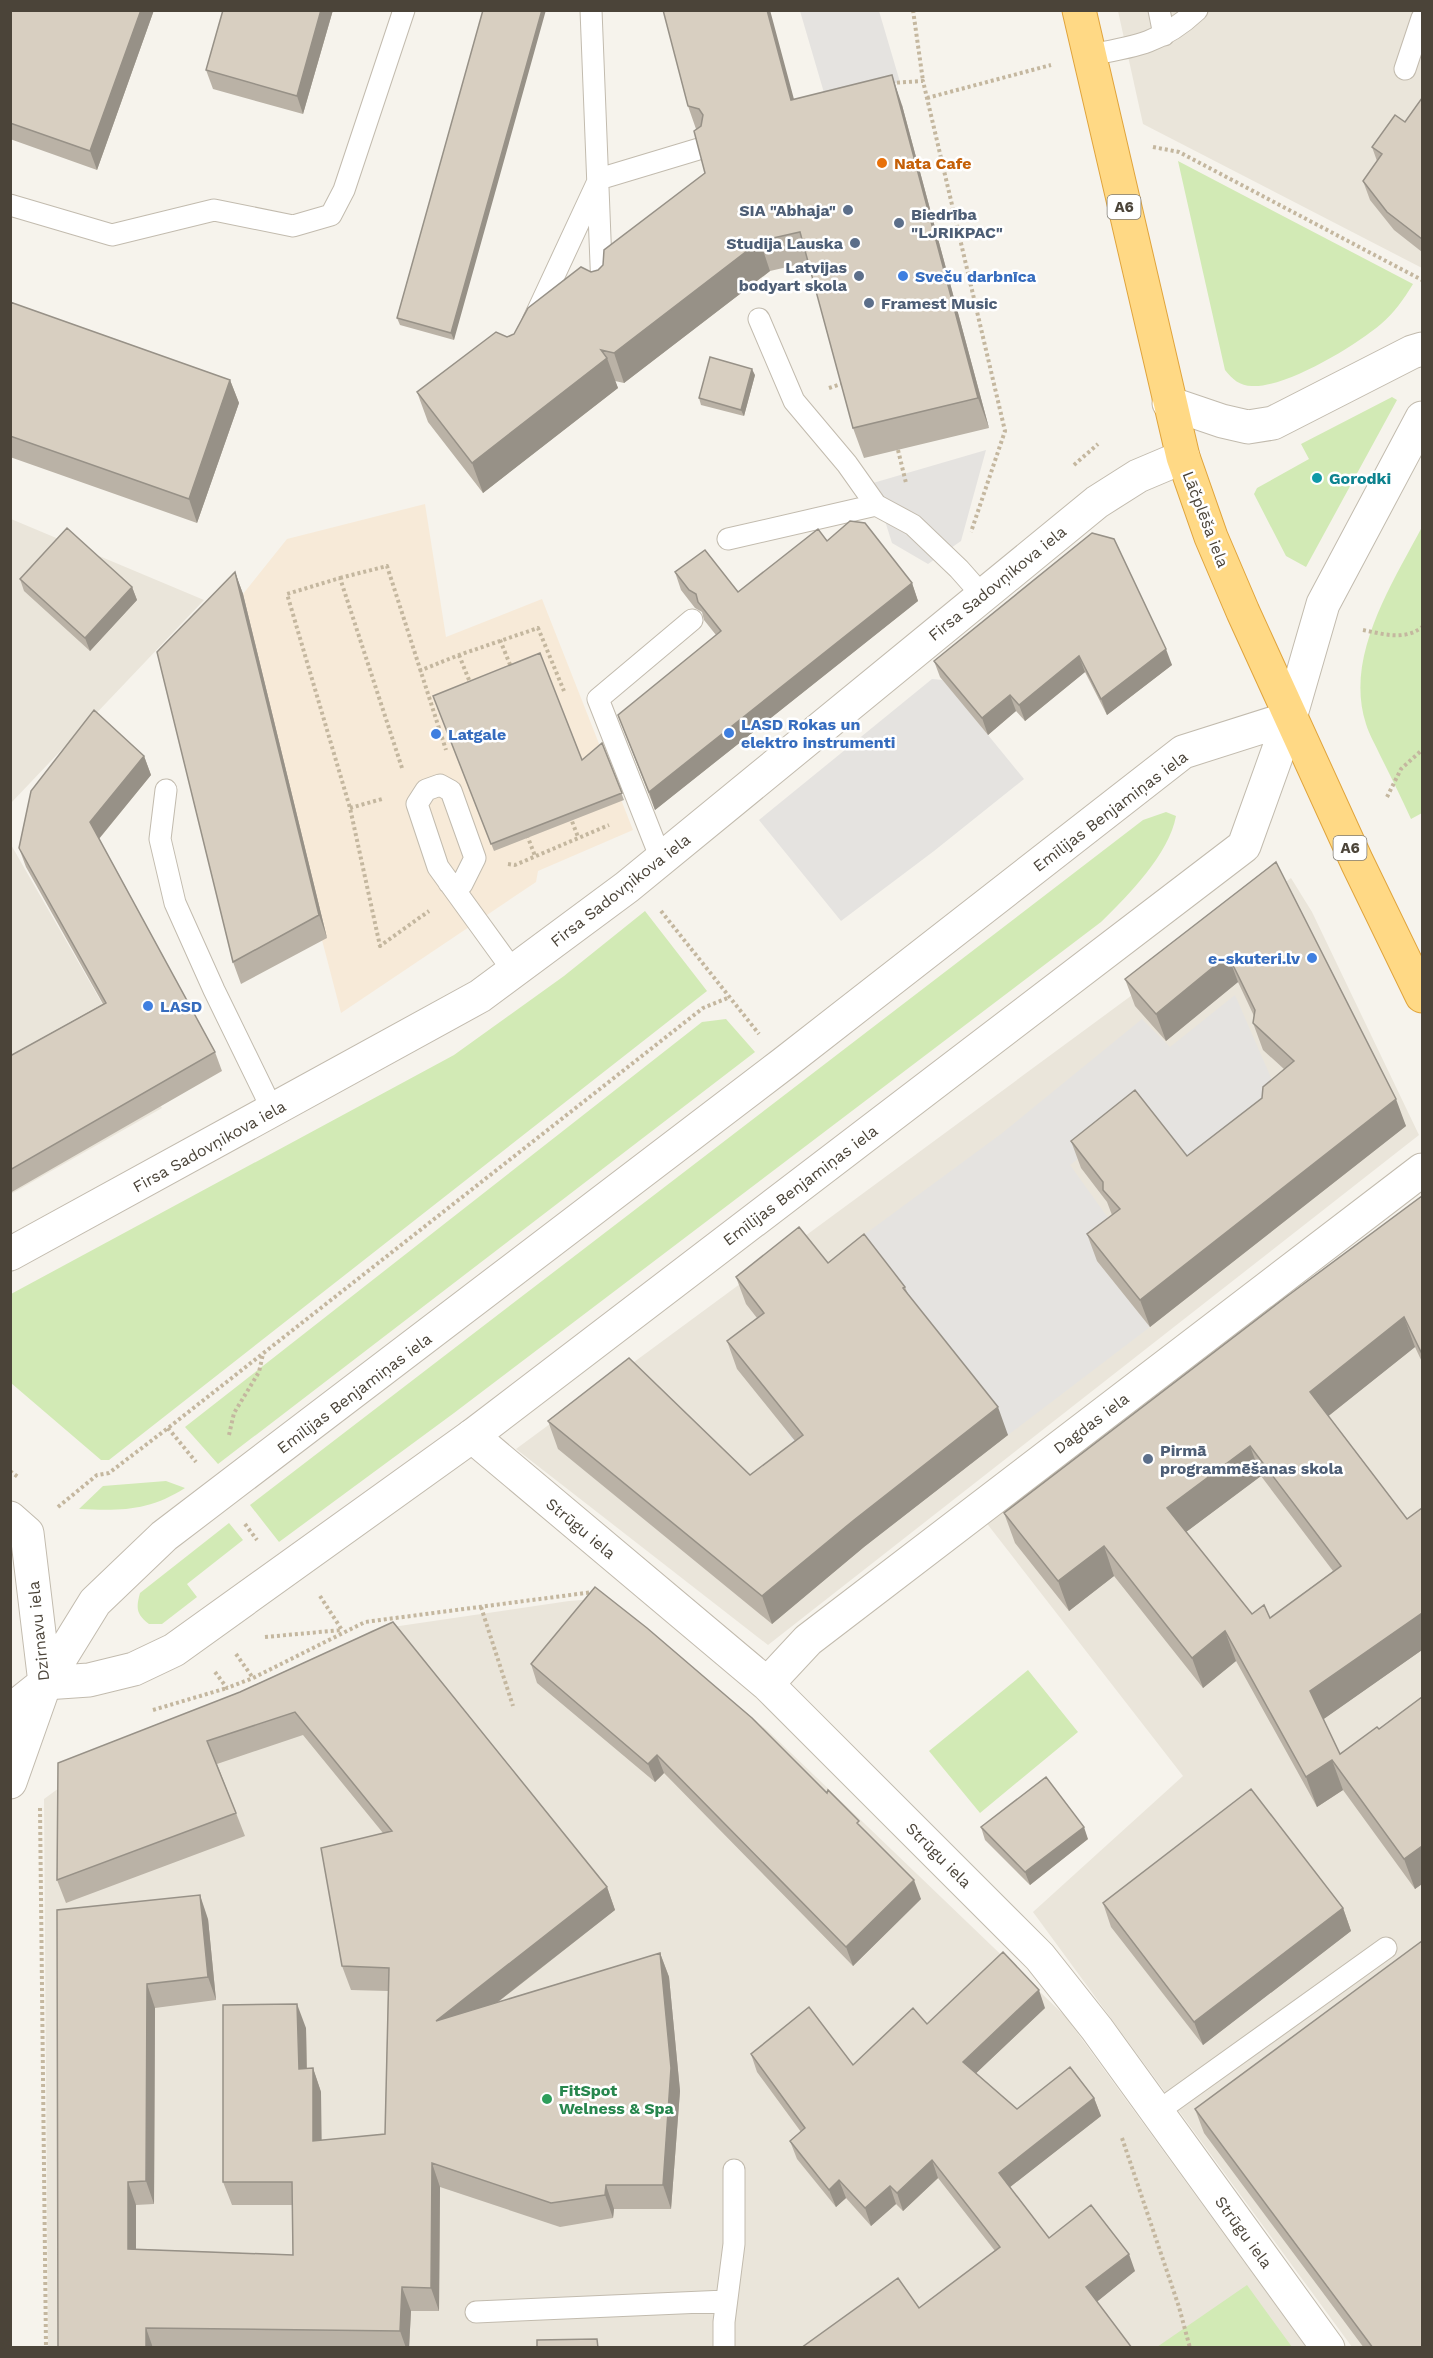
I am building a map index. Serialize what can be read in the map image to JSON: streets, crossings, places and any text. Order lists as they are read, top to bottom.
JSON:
{
  "streets": {
    "highway": ["A6", "Lāčplēša iela"],
    "street": [
      "Firsa Sadovņikova iela",
      "Emīlijas Benjamiņas iela",
      "Dagdas iela",
      "Strūgu iela",
      "Dzirnavu iela"
    ]
  },
  "crossings": [
    ["Lāčplēša iela", "Firsa Sadovņikova iela"],
    ["Lāčplēša iela", "Emīlijas Benjamiņas iela"],
    ["Emīlijas Benjamiņas iela", "Strūgu iela"],
    ["Emīlijas Benjamiņas iela", "Dzirnavu iela"],
    ["Dagdas iela", "Strūgu iela"]
  ],
  "places": [
    "Nata Cafe",
    "SIA \"Abhaja\"",
    "Biedrība \"LJRIKPAC\"",
    "Studija Lauska",
    "Latvijas bodyart skola",
    "Sveču darbnīca",
    "Framest Music",
    "Gorodki",
    "LASD Rokas un elektro instrumenti",
    "Latgale",
    "e-skuteri.lv",
    "LASD",
    "Pirmā programmēšanas skola",
    "FitSpot Welness & Spa"
  ]
}
